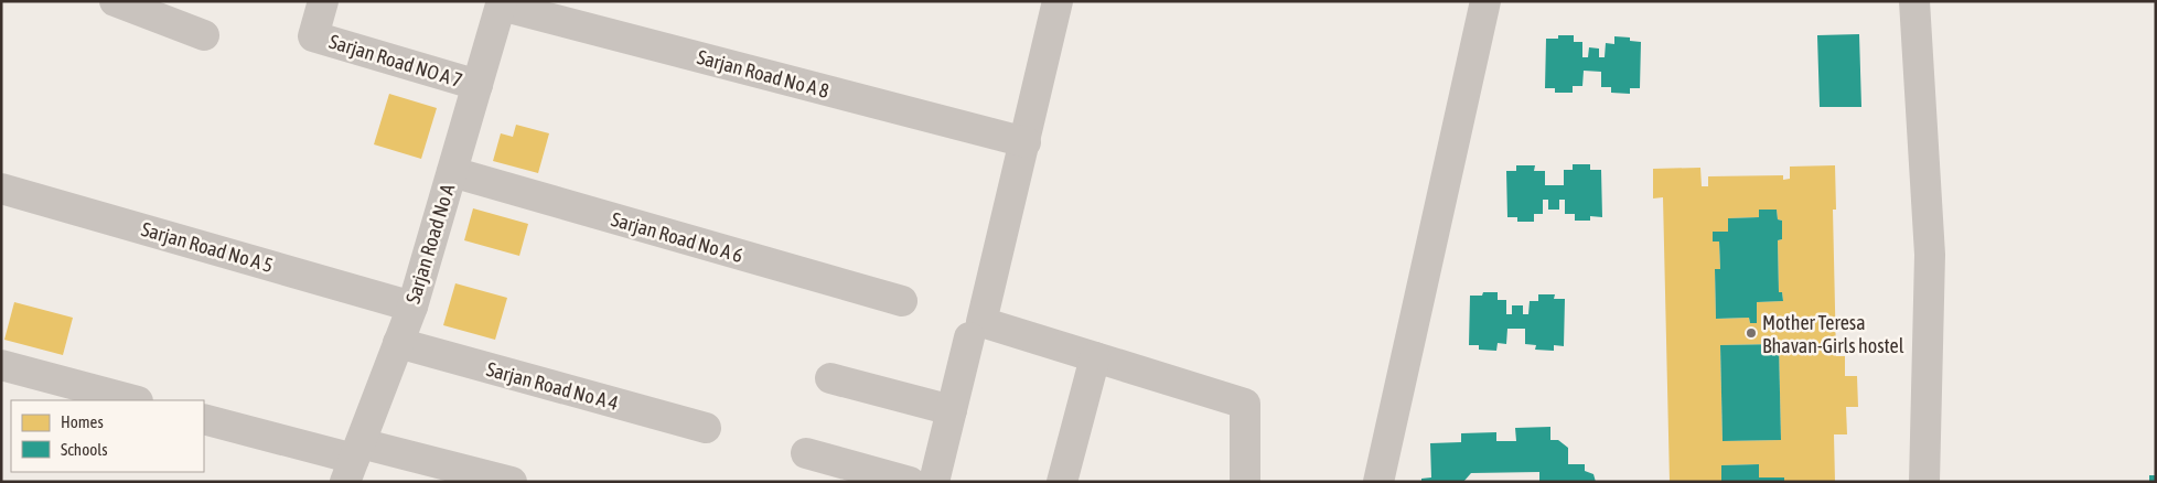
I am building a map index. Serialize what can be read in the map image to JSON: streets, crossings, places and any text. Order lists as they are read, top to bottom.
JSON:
{
  "streets": {
    "street": [
      "Sarjan Road NO A 7",
      "Sarjan Road No A 8",
      "Sarjan Road No A 6",
      "Sarjan Road No A",
      "Sarjan Road No A 5",
      "Sarjan Road No A 4"
    ]
  },
  "crossings": [
    ["Sarjan Road NO A 7", "Sarjan Road No A"],
    ["Sarjan Road No A 8", "Sarjan Road No A"],
    ["Sarjan Road No A 6", "Sarjan Road No A"],
    ["Sarjan Road No A", "Sarjan Road No A 5"],
    ["Sarjan Road No A", "Sarjan Road No A 4"]
  ],
  "places": ["Mother Teresa Bhavan-Girls hostel"],
  "legend": ["Homes", "Schools"]
}
